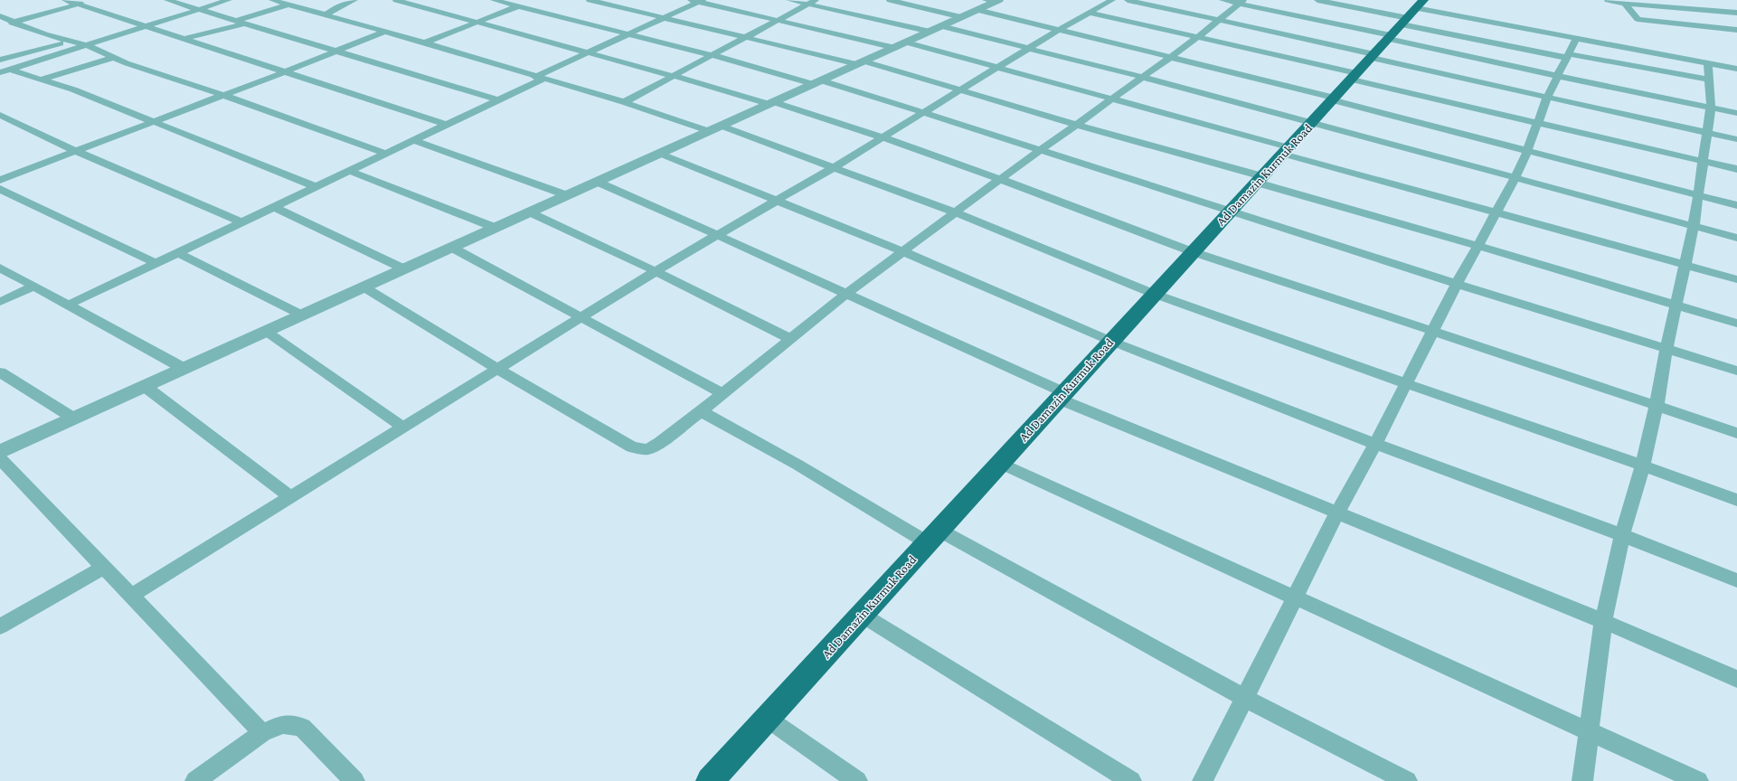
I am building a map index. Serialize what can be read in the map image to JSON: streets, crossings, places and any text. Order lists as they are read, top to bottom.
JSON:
{
  "streets": {
    "highway": ["Ad Damazin Kurmuk Road"]
  }
}
